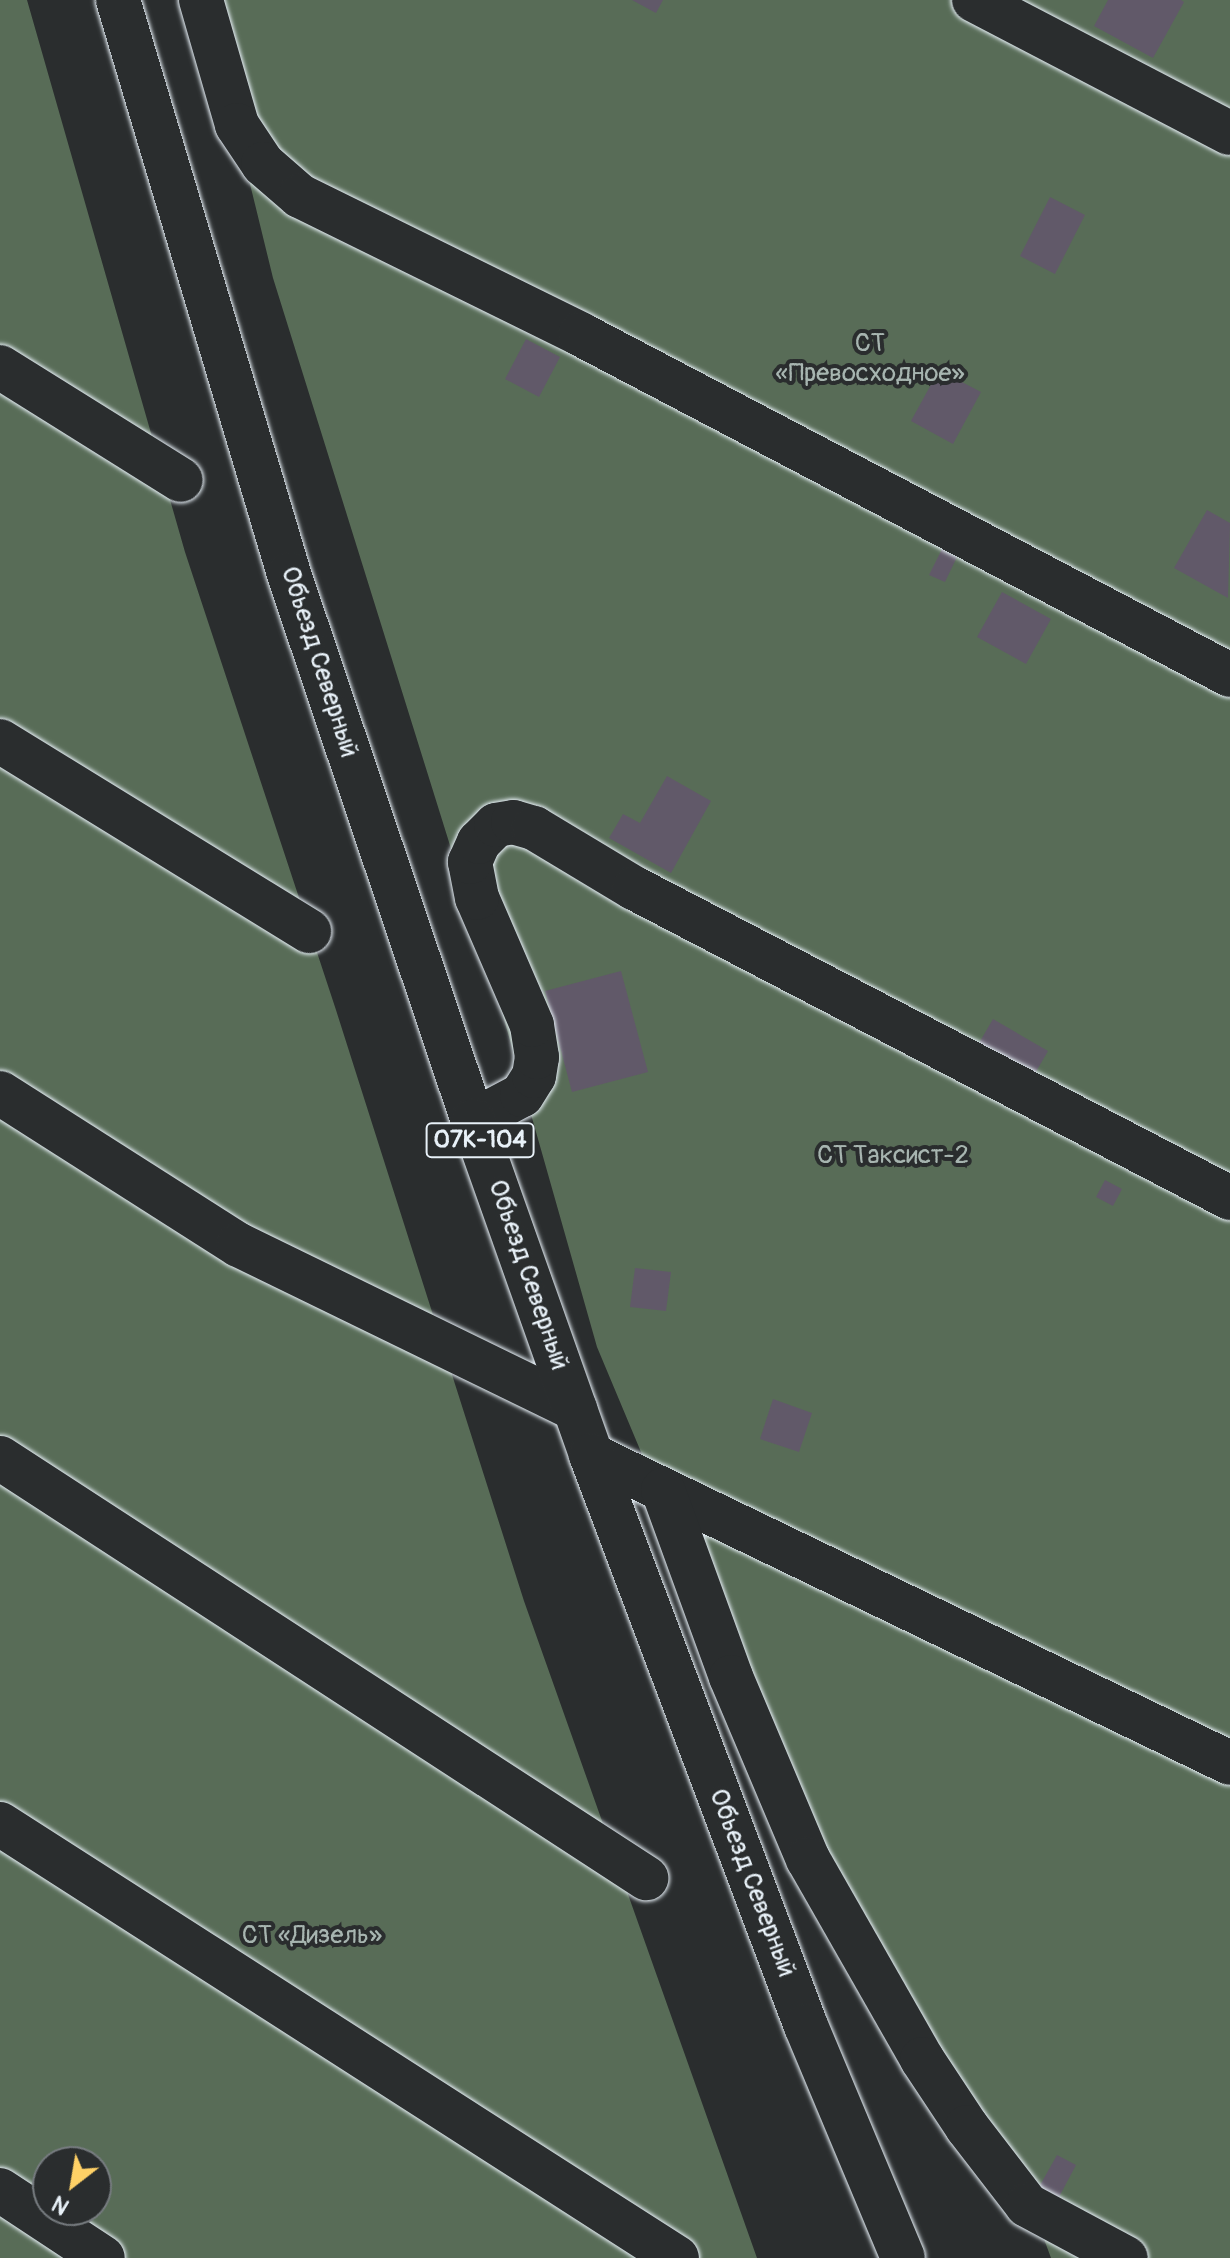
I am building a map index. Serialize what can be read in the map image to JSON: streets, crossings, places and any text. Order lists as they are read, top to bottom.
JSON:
{
  "streets": {
    "main road": ["Обьезд Северный", "07К-104"]
  },
  "parks": ["СТ «Превосходное»", "СТ Таксист-2", "СТ «Дизель»"],
  "north": "bottom left"
}
